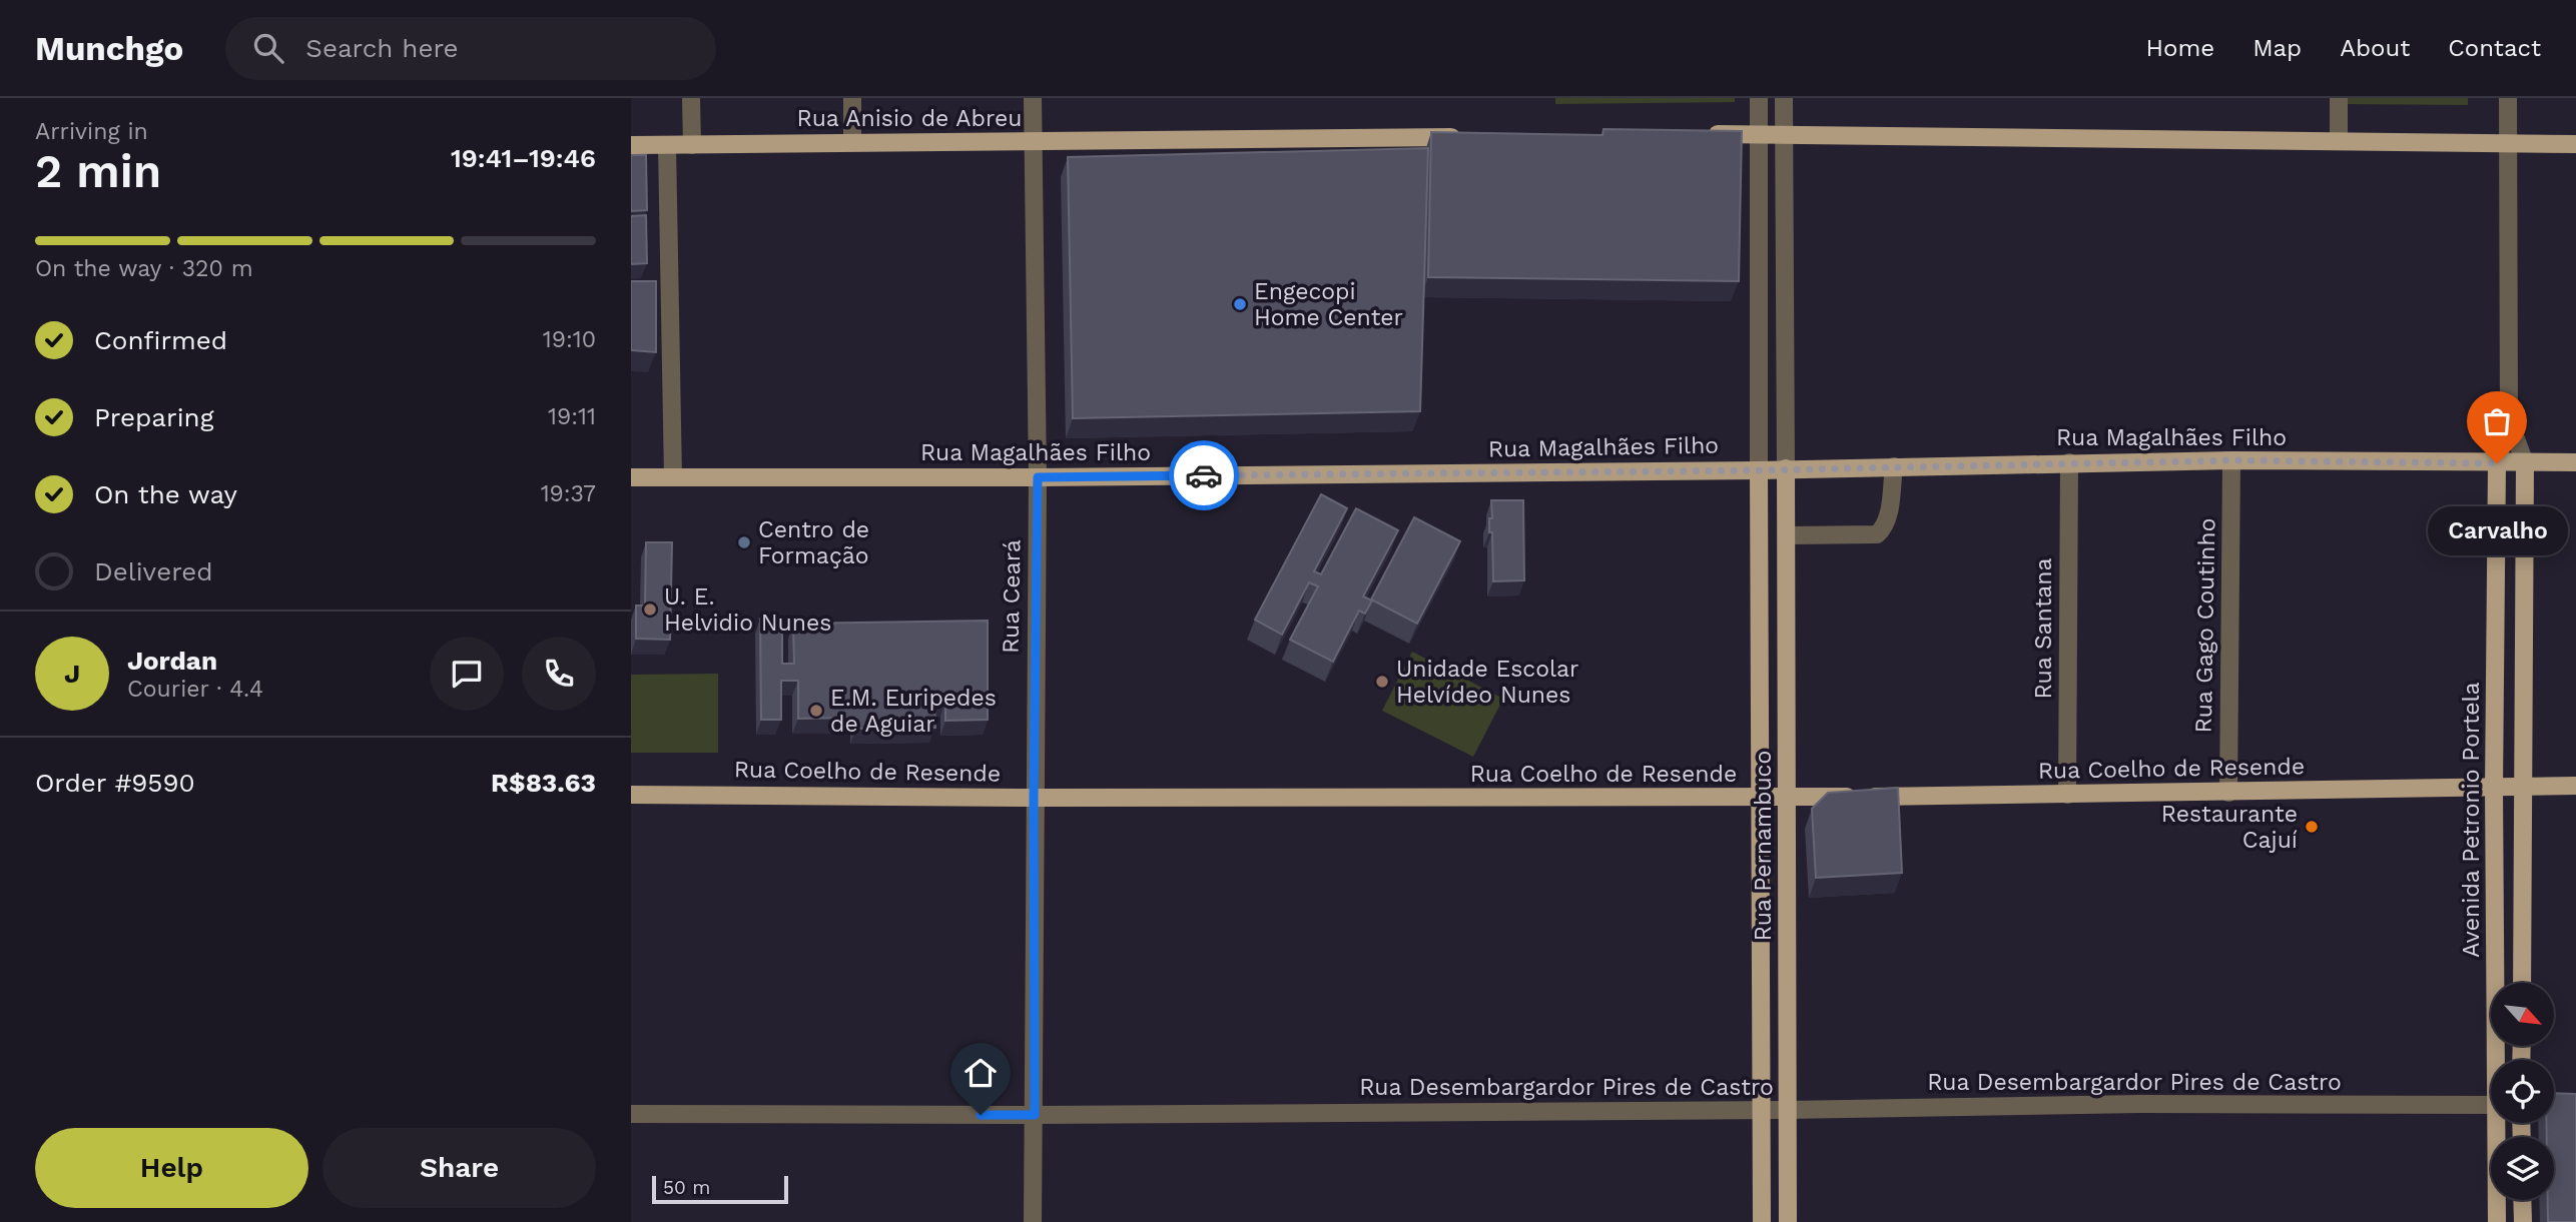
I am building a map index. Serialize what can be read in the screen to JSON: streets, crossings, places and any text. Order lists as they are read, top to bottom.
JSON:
{
  "streets": {
    "main road": [
      "Rua Anisio de Abreu",
      "Rua Magalhães Filho",
      "Rua Coelho de Resende",
      "Avenida Petronio Portela",
      "Rua Pernambuco"
    ],
    "street": [
      "Rua Ceará",
      "Rua Gago Coutinho",
      "Rua Santana",
      "Rua Desembargardor Pires de Castro"
    ]
  },
  "crossings": [
    ["Rua Anisio de Abreu", "Rua Ceará"],
    ["Rua Magalhães Filho", "Rua Ceará"],
    ["Rua Magalhães Filho", "Rua Gago Coutinho"],
    ["Rua Magalhães Filho", "Rua Santana"],
    ["Rua Magalhães Filho", "Avenida Petronio Portela"],
    ["Rua Magalhães Filho", "Rua Pernambuco"],
    ["Rua Ceará", "Rua Coelho de Resende"],
    ["Rua Ceará", "Rua Desembargardor Pires de Castro"],
    ["Rua Gago Coutinho", "Rua Coelho de Resende"],
    ["Rua Santana", "Rua Coelho de Resende"],
    ["Rua Coelho de Resende", "Avenida Petronio Portela"],
    ["Rua Coelho de Resende", "Rua Pernambuco"],
    ["Rua Pernambuco", "Rua Desembargardor Pires de Castro"]
  ],
  "places": [
    "Engecopi Home Center",
    "Carvalho",
    "Centro de Formação",
    "U. E. Helvidio Nunes",
    "Unidade Escolar Helvídeo Nunes",
    "E.M. Euripedes de Aguiar",
    "Restaurante Cajuí"
  ],
  "scale_bar": "50 m",
  "north": "bottom right",
  "page": {
    "header": "Munchgo",
    "search": "Search here",
    "nav": [
      "Home",
      "Map",
      "About",
      "Contact"
    ],
    "heading": ["2 min", "Arriving in", "19:41–19:46"],
    "panel": [
      "Jordan",
      "Courier · 4.4",
      "Order #9590",
      "R$83.63"
    ],
    "bar": "On the way · 320 m",
    "list": [
      ["Confirmed", "19:10"],
      ["Preparing", "19:11"],
      ["On the way", "19:37"],
      "Delivered"
    ],
    "bubble": "Carvalho",
    "round": "J",
    "buttons": ["Help", "Share"],
    "scale": "50 m"
  }
}
